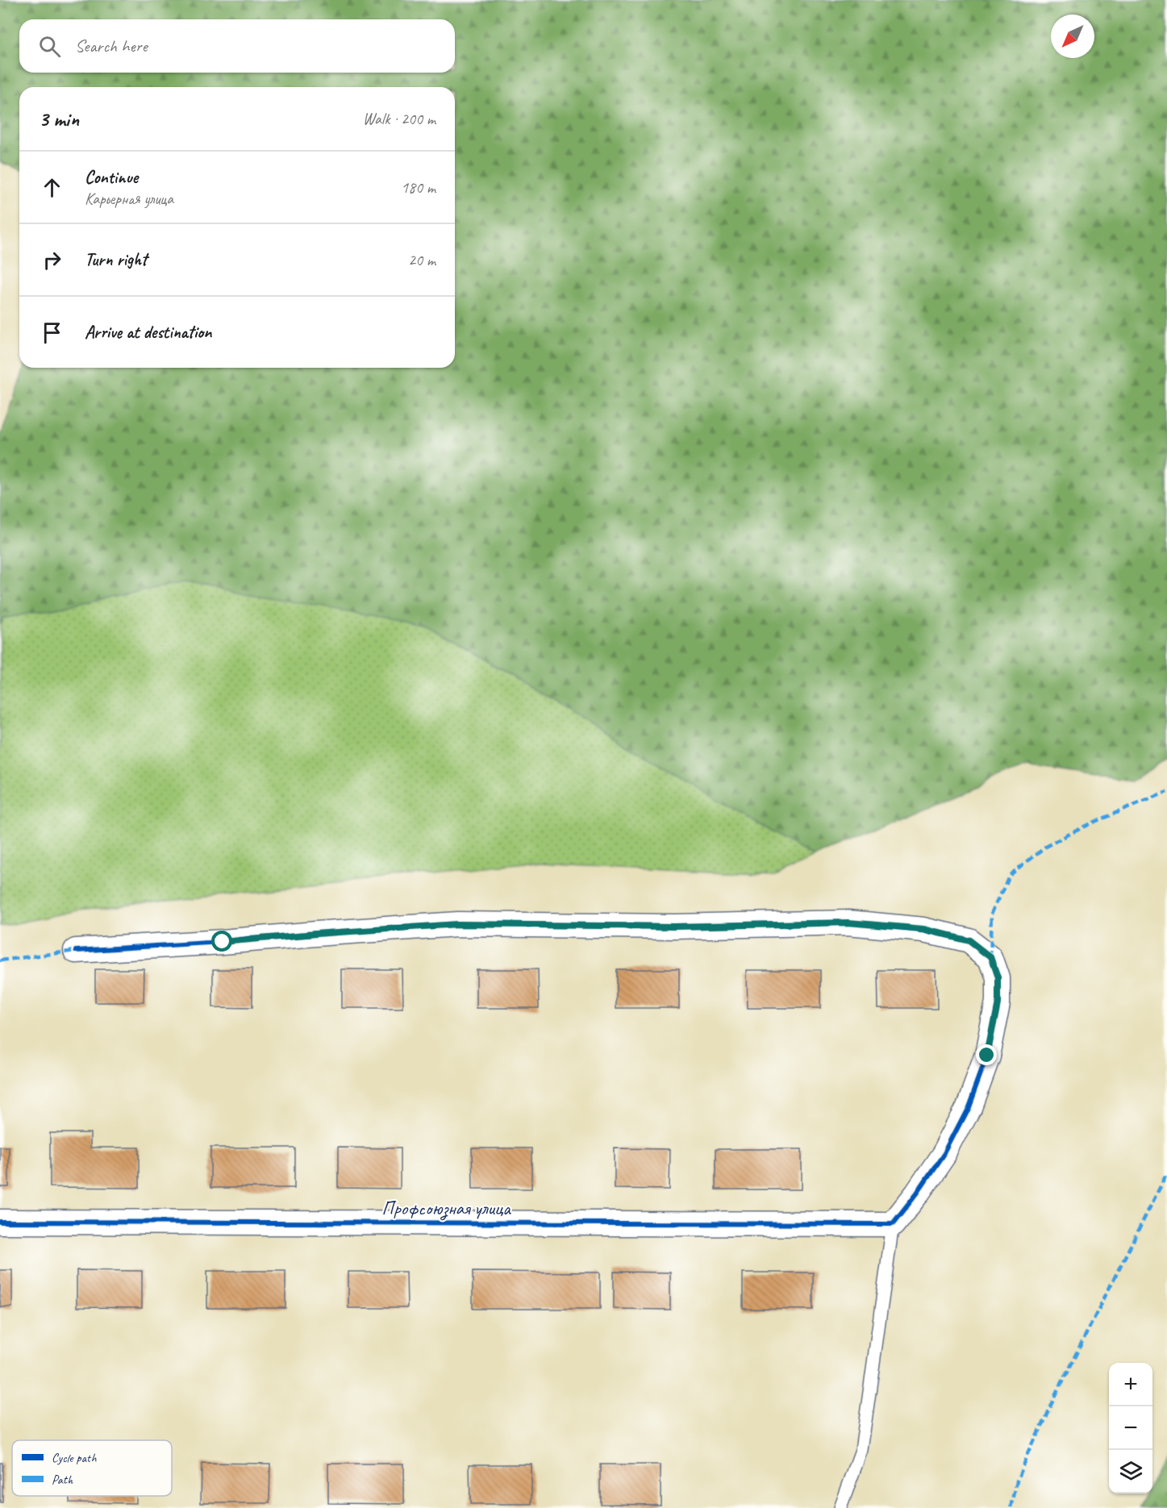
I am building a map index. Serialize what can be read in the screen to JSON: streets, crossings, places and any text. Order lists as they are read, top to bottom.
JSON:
{
  "streets": {
    "street": ["Профсоюзная улица"]
  },
  "legend": ["Cycle path", "Path"],
  "north": "bottom left",
  "page": {
    "search": "Search here",
    "heading": ["3 min", "Walk · 200 m"],
    "list": [
      ["Continue", "Карьерная улица", "180 m"],
      ["Turn right", "20 m"],
      "Arrive at destination"
    ],
    "map_buttons": ["+", "−"]
  }
}
